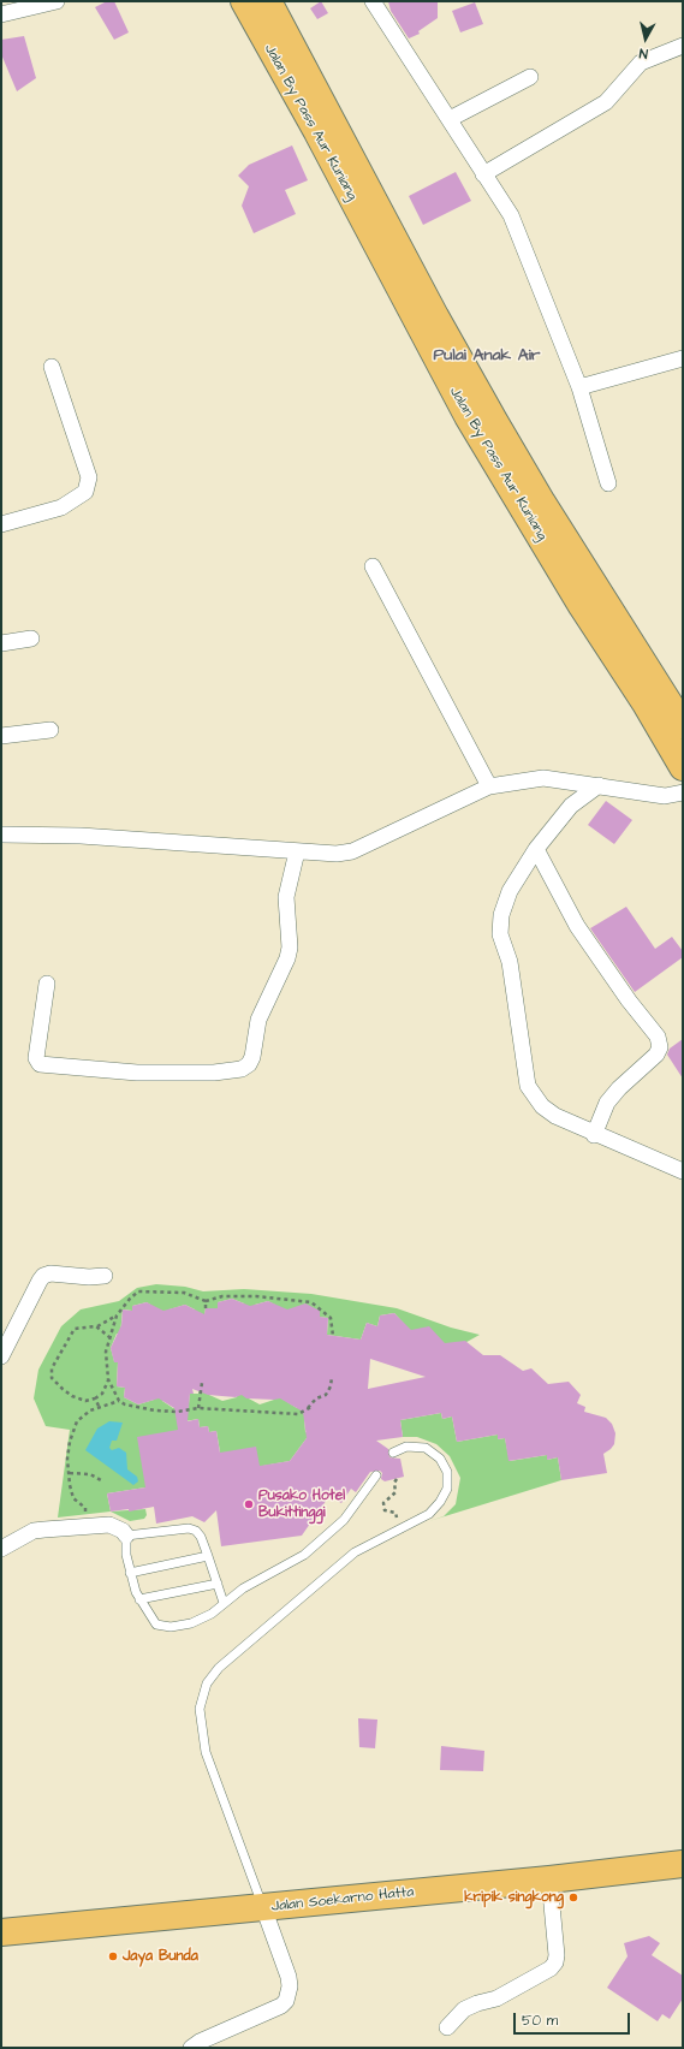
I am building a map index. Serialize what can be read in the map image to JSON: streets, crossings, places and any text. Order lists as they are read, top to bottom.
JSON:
{
  "streets": {
    "highway": ["Jalan By Pass Aur Kuniang", "Jalan Soekarno Hatta"]
  },
  "districts": ["Pulai Anak Air"],
  "places": ["Pusako Hotel Bukittinggi", "kripik singkong", "Jaya Bunda"],
  "scale_bar": "50 m",
  "north": "bottom"
}
